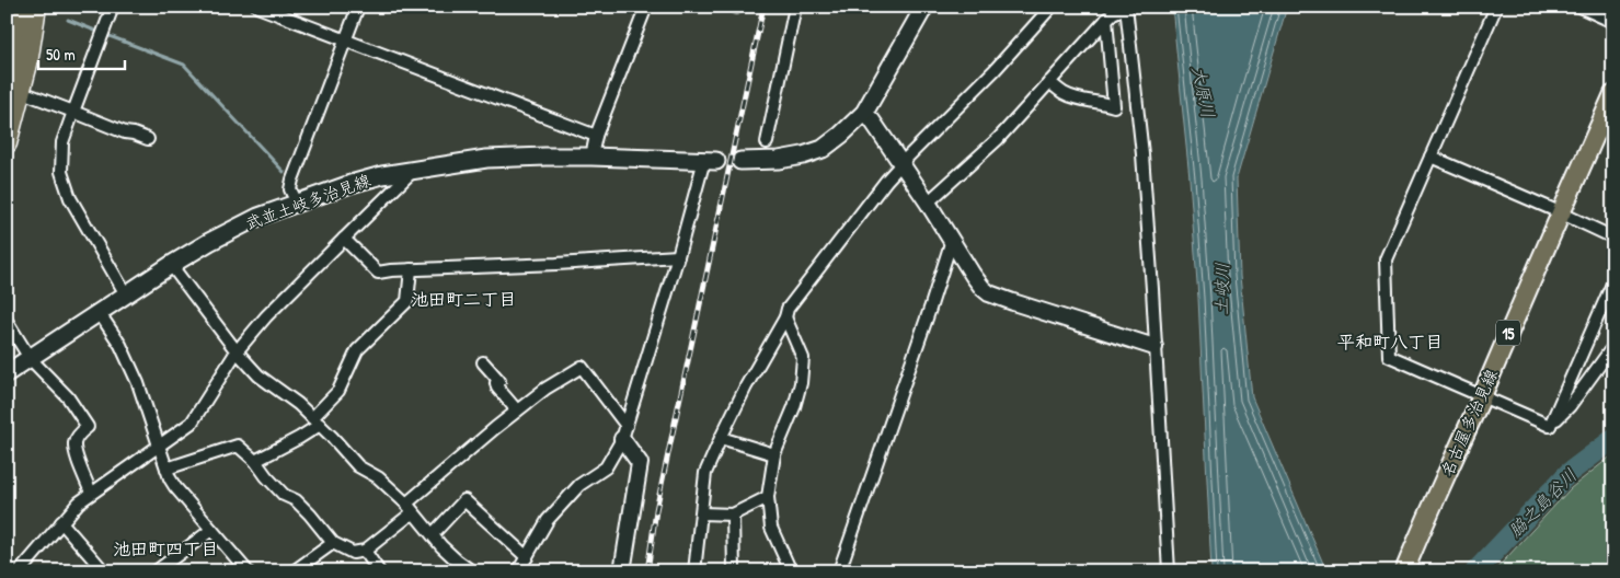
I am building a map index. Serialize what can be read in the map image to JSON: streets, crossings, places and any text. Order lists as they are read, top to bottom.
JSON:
{
  "streets": {
    "main road": ["武並土岐多治見線", "15", "名古屋多治見線"]
  },
  "districts": ["池田町二丁目", "平和町八丁目", "池田町四丁目"],
  "water": ["大原川", "土岐川", "脇之島谷川"],
  "scale_bar": "50 m"
}
